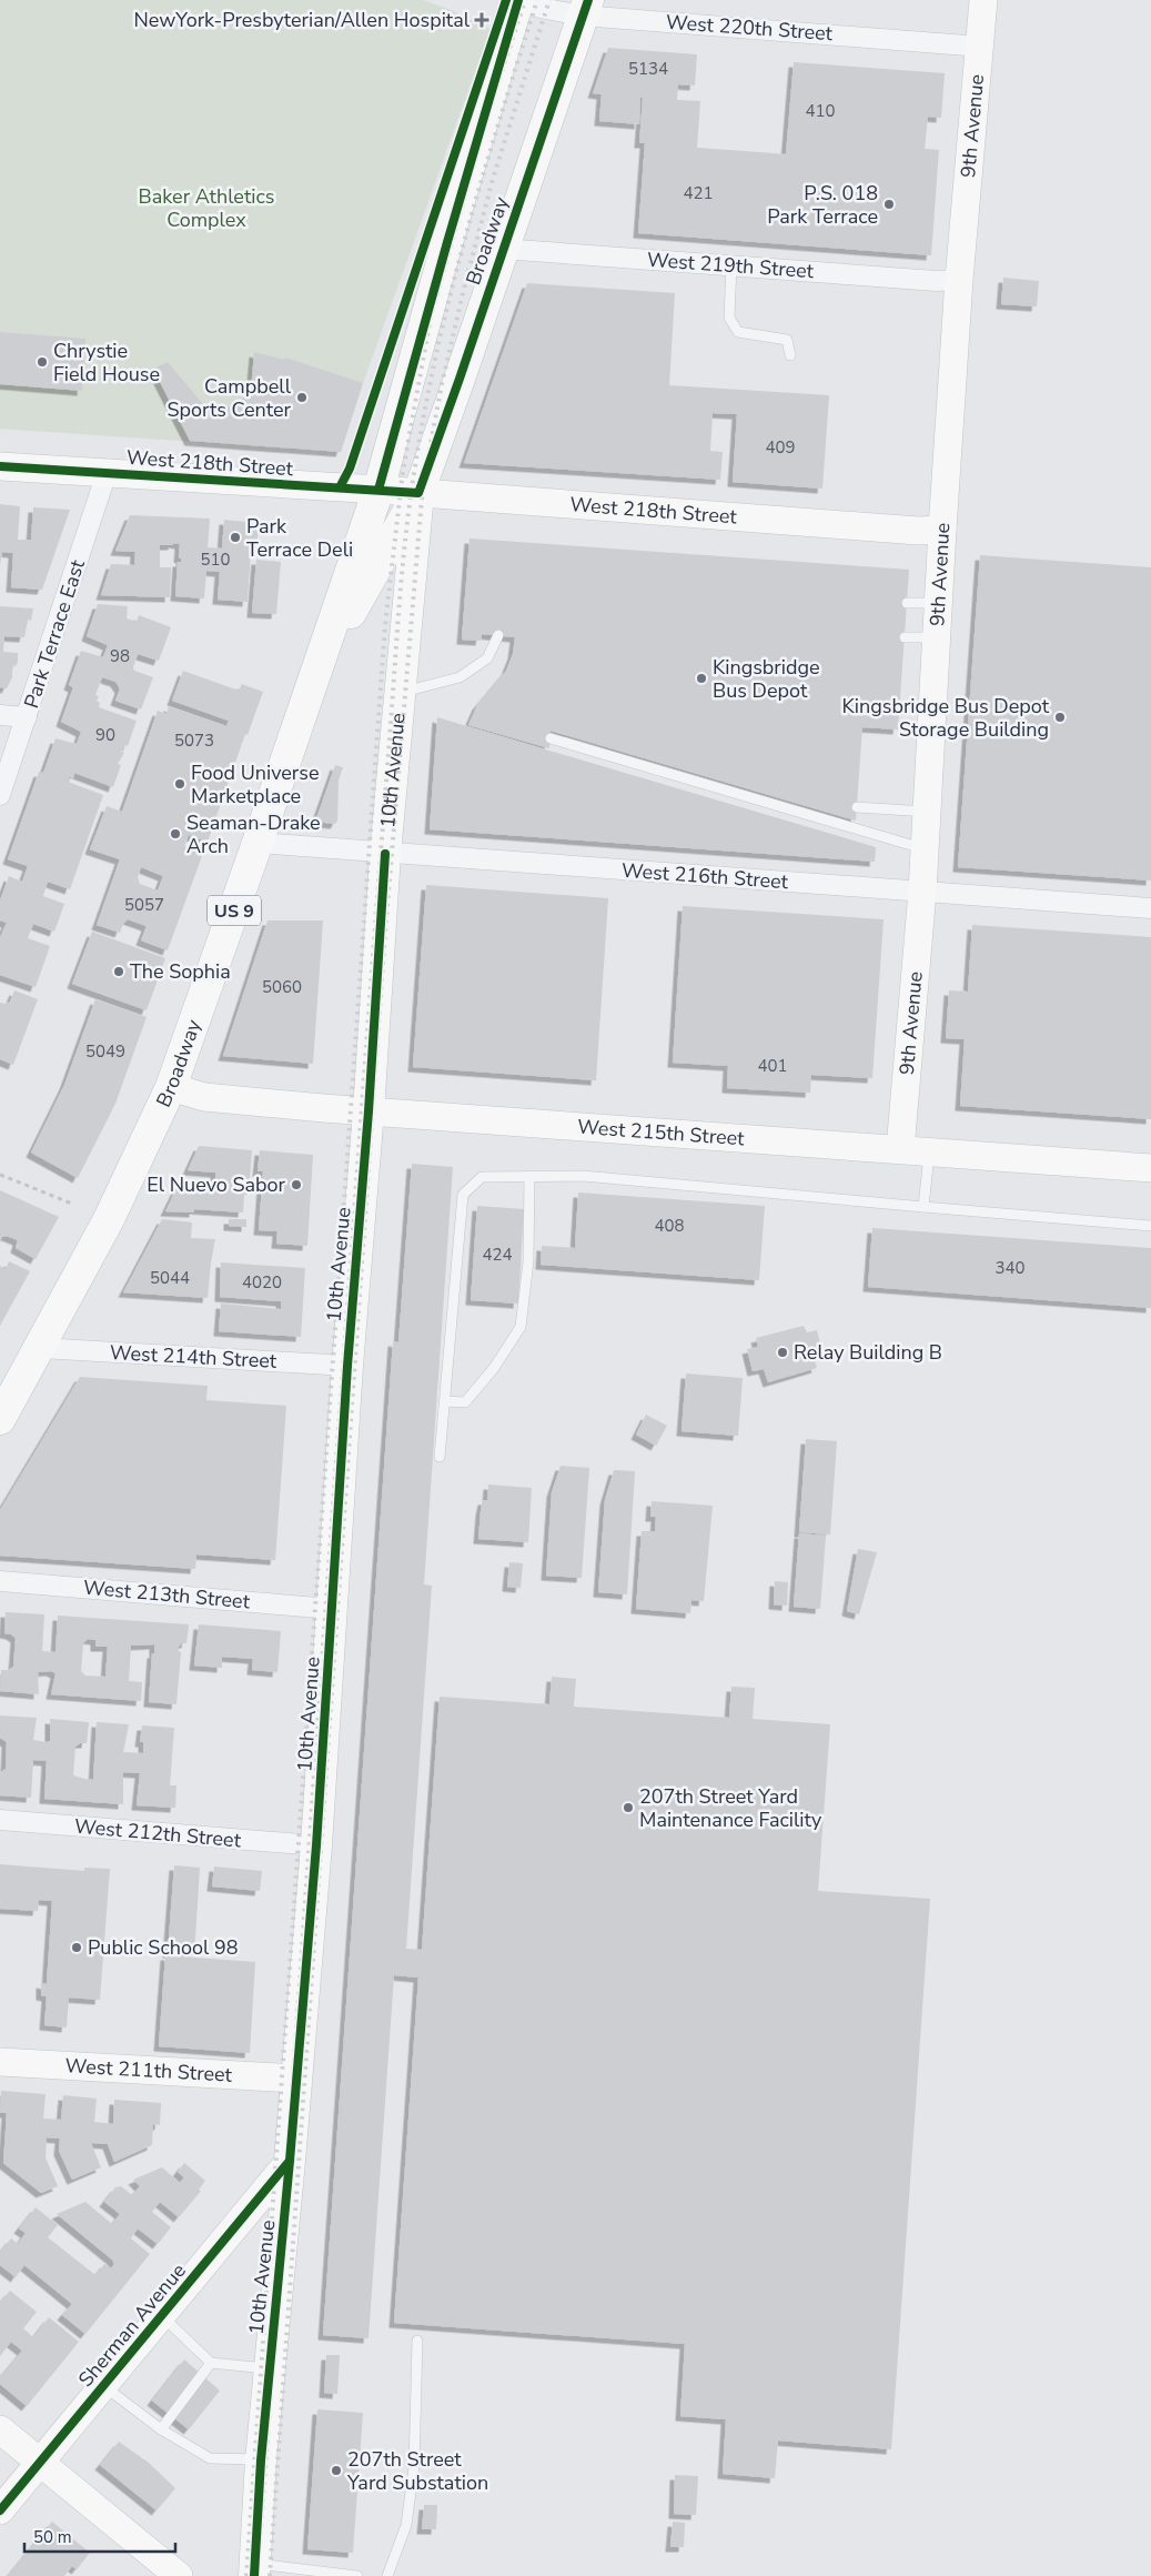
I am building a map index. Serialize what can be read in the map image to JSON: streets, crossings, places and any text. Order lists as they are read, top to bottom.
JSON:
{
  "streets": {
    "main road": ["Broadway", "10th Avenue", "US 9"],
    "street": [
      "West 220th Street",
      "9th Avenue",
      "West 219th Street",
      "West 218th Street",
      "Park Terrace East",
      "West 216th Street",
      "West 215th Street",
      "West 214th Street",
      "West 213th Street",
      "West 212th Street",
      "West 211th Street",
      "Sherman Avenue"
    ]
  },
  "crossings": [
    ["West 220th Street", "9th Avenue"],
    ["West 220th Street", "Broadway"],
    ["9th Avenue", "West 219th Street"],
    ["9th Avenue", "West 218th Street"],
    ["9th Avenue", "West 216th Street"],
    ["9th Avenue", "West 215th Street"],
    ["Broadway", "West 219th Street"],
    ["Broadway", "West 218th Street"],
    ["Broadway", "10th Avenue"],
    ["Broadway", "West 216th Street"],
    ["Broadway", "West 215th Street"],
    ["Broadway", "West 214th Street"],
    ["West 218th Street", "Park Terrace East"],
    ["West 218th Street", "10th Avenue"],
    ["10th Avenue", "West 216th Street"],
    ["10th Avenue", "West 215th Street"],
    ["10th Avenue", "West 214th Street"],
    ["10th Avenue", "West 213th Street"],
    ["10th Avenue", "West 212th Street"],
    ["10th Avenue", "West 211th Street"],
    ["10th Avenue", "Sherman Avenue"]
  ],
  "parks": ["Baker Athletics Complex"],
  "places": {
    "health": ["NewYork-Presbyterian/Allen Hospital"],
    "other": [
      "P.S. 018 Park Terrace",
      "Chrystie Field House",
      "Campbell Sports Center",
      "Park Terrace Deli",
      "Kingsbridge Bus Depot",
      "Kingsbridge Bus Depot Storage Building",
      "Food Universe Marketplace",
      "Seaman-Drake Arch",
      "The Sophia",
      "El Nuevo Sabor",
      "Relay Building B",
      "207th Street Yard Maintenance Facility",
      "Public School 98",
      "207th Street Yard Substation"
    ]
  },
  "house_numbers": [
    "5134",
    "410",
    "421",
    "409",
    "510",
    "98",
    "90",
    "5073",
    "5057",
    "5060",
    "5049",
    "401",
    "408",
    "424",
    "340",
    "5044",
    "4020"
  ],
  "scale_bar": "50 m"
}
